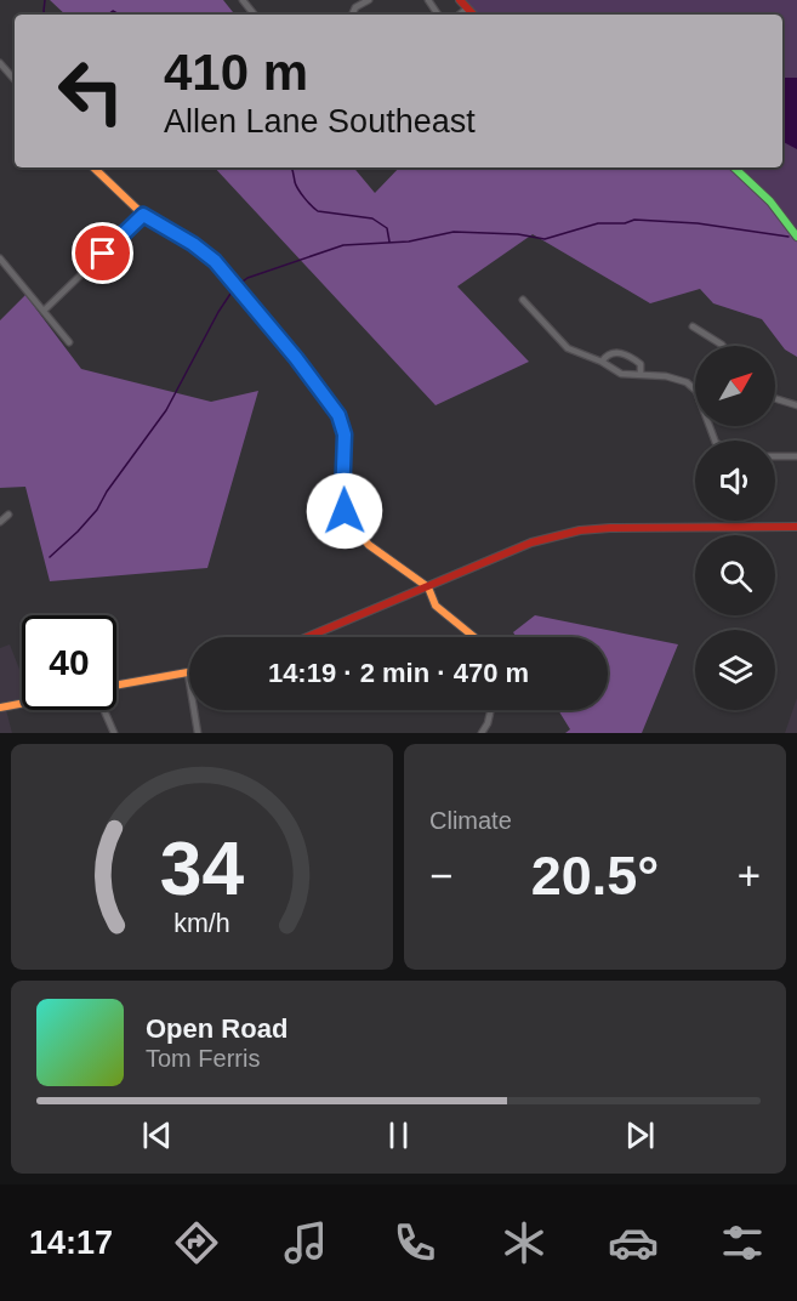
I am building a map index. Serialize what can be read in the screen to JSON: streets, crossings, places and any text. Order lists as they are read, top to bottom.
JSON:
{
  "north": "top right",
  "page": {
    "turn": ["410 m", "Allen Lane Southeast"],
    "limit": "40",
    "trip": "14:19 · 2 min · 470 m",
    "tile": "Climate",
    "heat": ["−", "20.5°", "+"],
    "song": ["Open Road", "Tom Ferris"],
    "tabs": "14:17",
    "gauge": ["34", "km/h"]
  }
}
